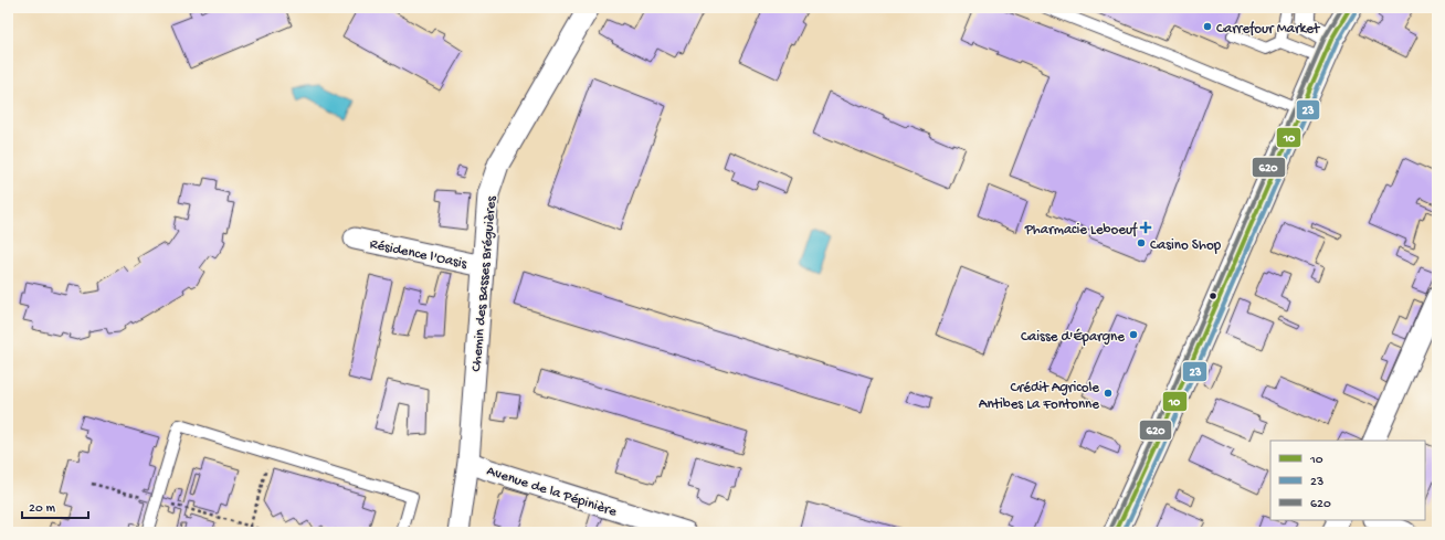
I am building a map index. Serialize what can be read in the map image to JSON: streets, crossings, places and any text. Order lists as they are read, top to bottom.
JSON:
{
  "streets": {
    "street": ["Résidence l'Oasis", "Chemin des Basses Bréguières", "Avenue de la Pépinière"]
  },
  "crossings": [
    ["Résidence l'Oasis", "Chemin des Basses Bréguières"],
    ["Chemin des Basses Bréguières", "Avenue de la Pépinière"]
  ],
  "places": {
    "other": [
      "Carrefour Market",
      "Casino Shop",
      "Caisse d'Épargne",
      "Crédit Agricole Antibes La Fontonne"
    ],
    "health": ["Pharmacie Leboeuf"]
  },
  "lines": ["transit line 10", "transit line 620", "transit line 23"],
  "legend": ["10", "23", "620"],
  "scale_bar": "20 m"
}
